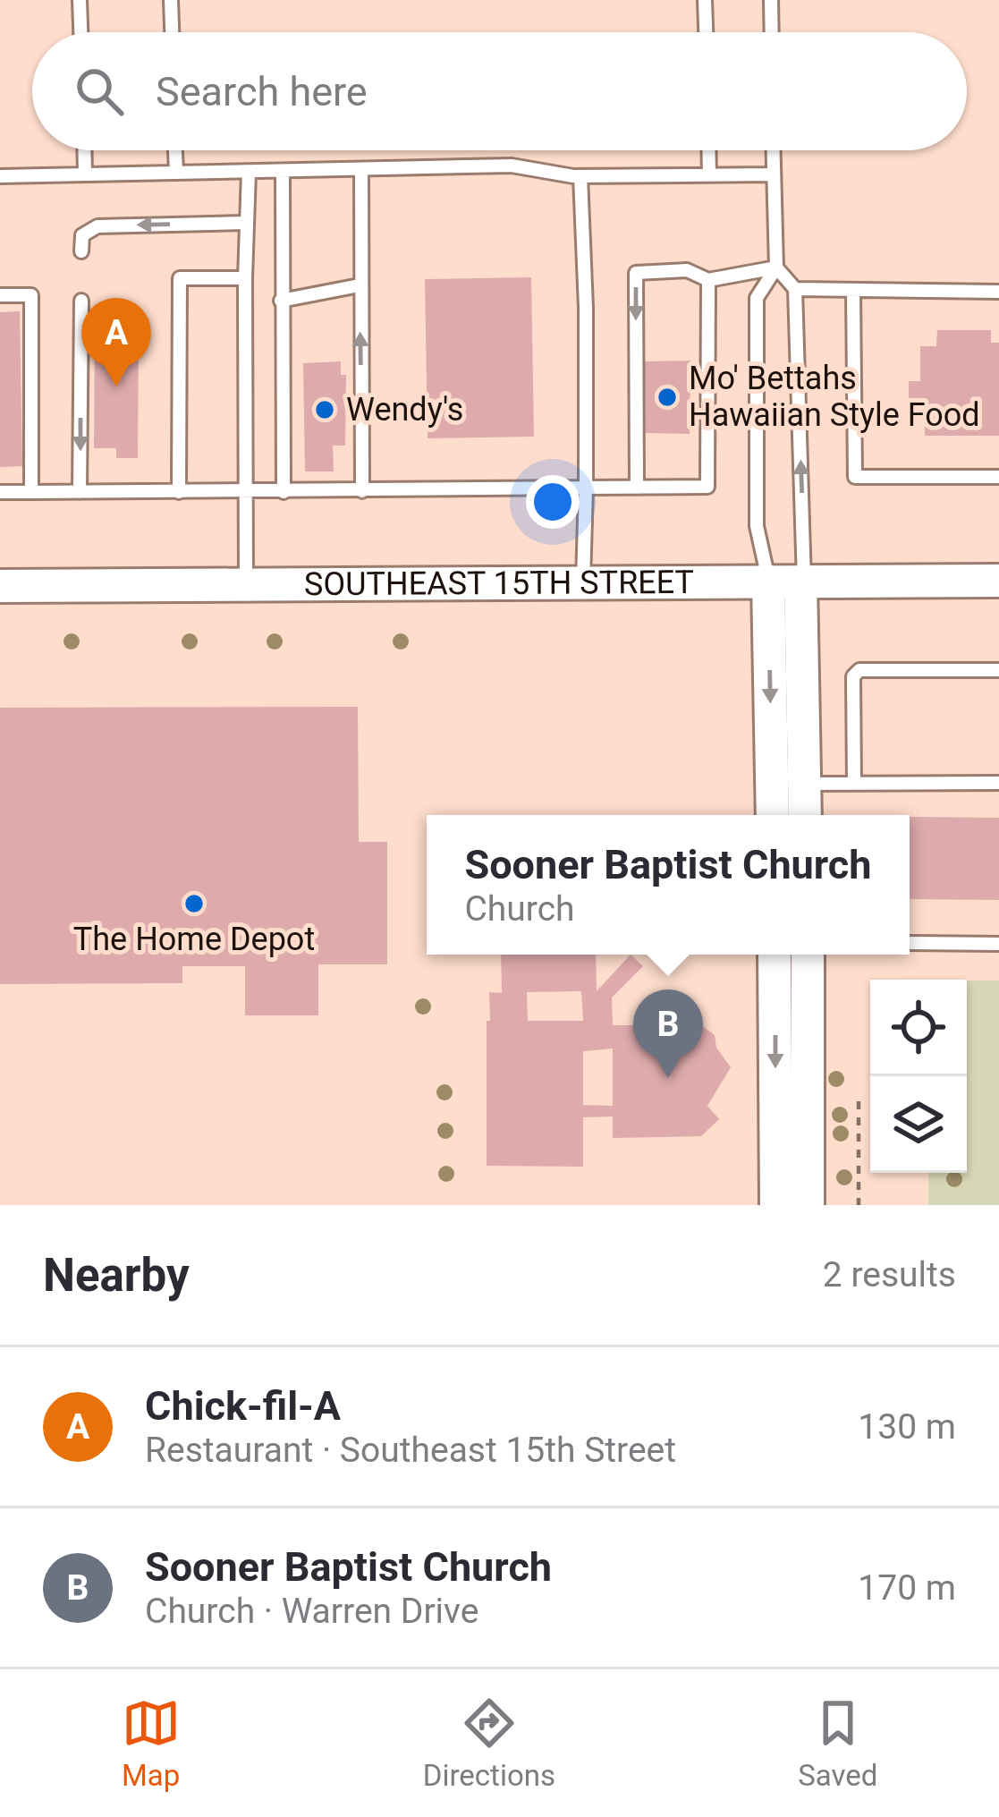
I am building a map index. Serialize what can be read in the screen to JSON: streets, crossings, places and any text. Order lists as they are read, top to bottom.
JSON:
{
  "streets": {
    "main road": ["SOUTHEAST 15TH STREET"]
  },
  "places": ["Mo' Bettahs Hawaiian Style Food", "Wendy's", "The Home Depot"],
  "page": {
    "search": "Search here",
    "pins": ["A", "B"],
    "popup": ["Sooner Baptist Church", "Church"],
    "heading": ["Nearby", "2 results"],
    "list": [
      {
        "mark": "A",
        "name": "Chick-fil-A",
        "note": "Restaurant · Southeast 15th Street",
        "value": "130 m"
      },
      {
        "mark": "B",
        "name": "Sooner Baptist Church",
        "note": "Church · Warren Drive",
        "value": "170 m"
      }
    ],
    "nav": ["Map", "Directions", "Saved"]
  }
}
